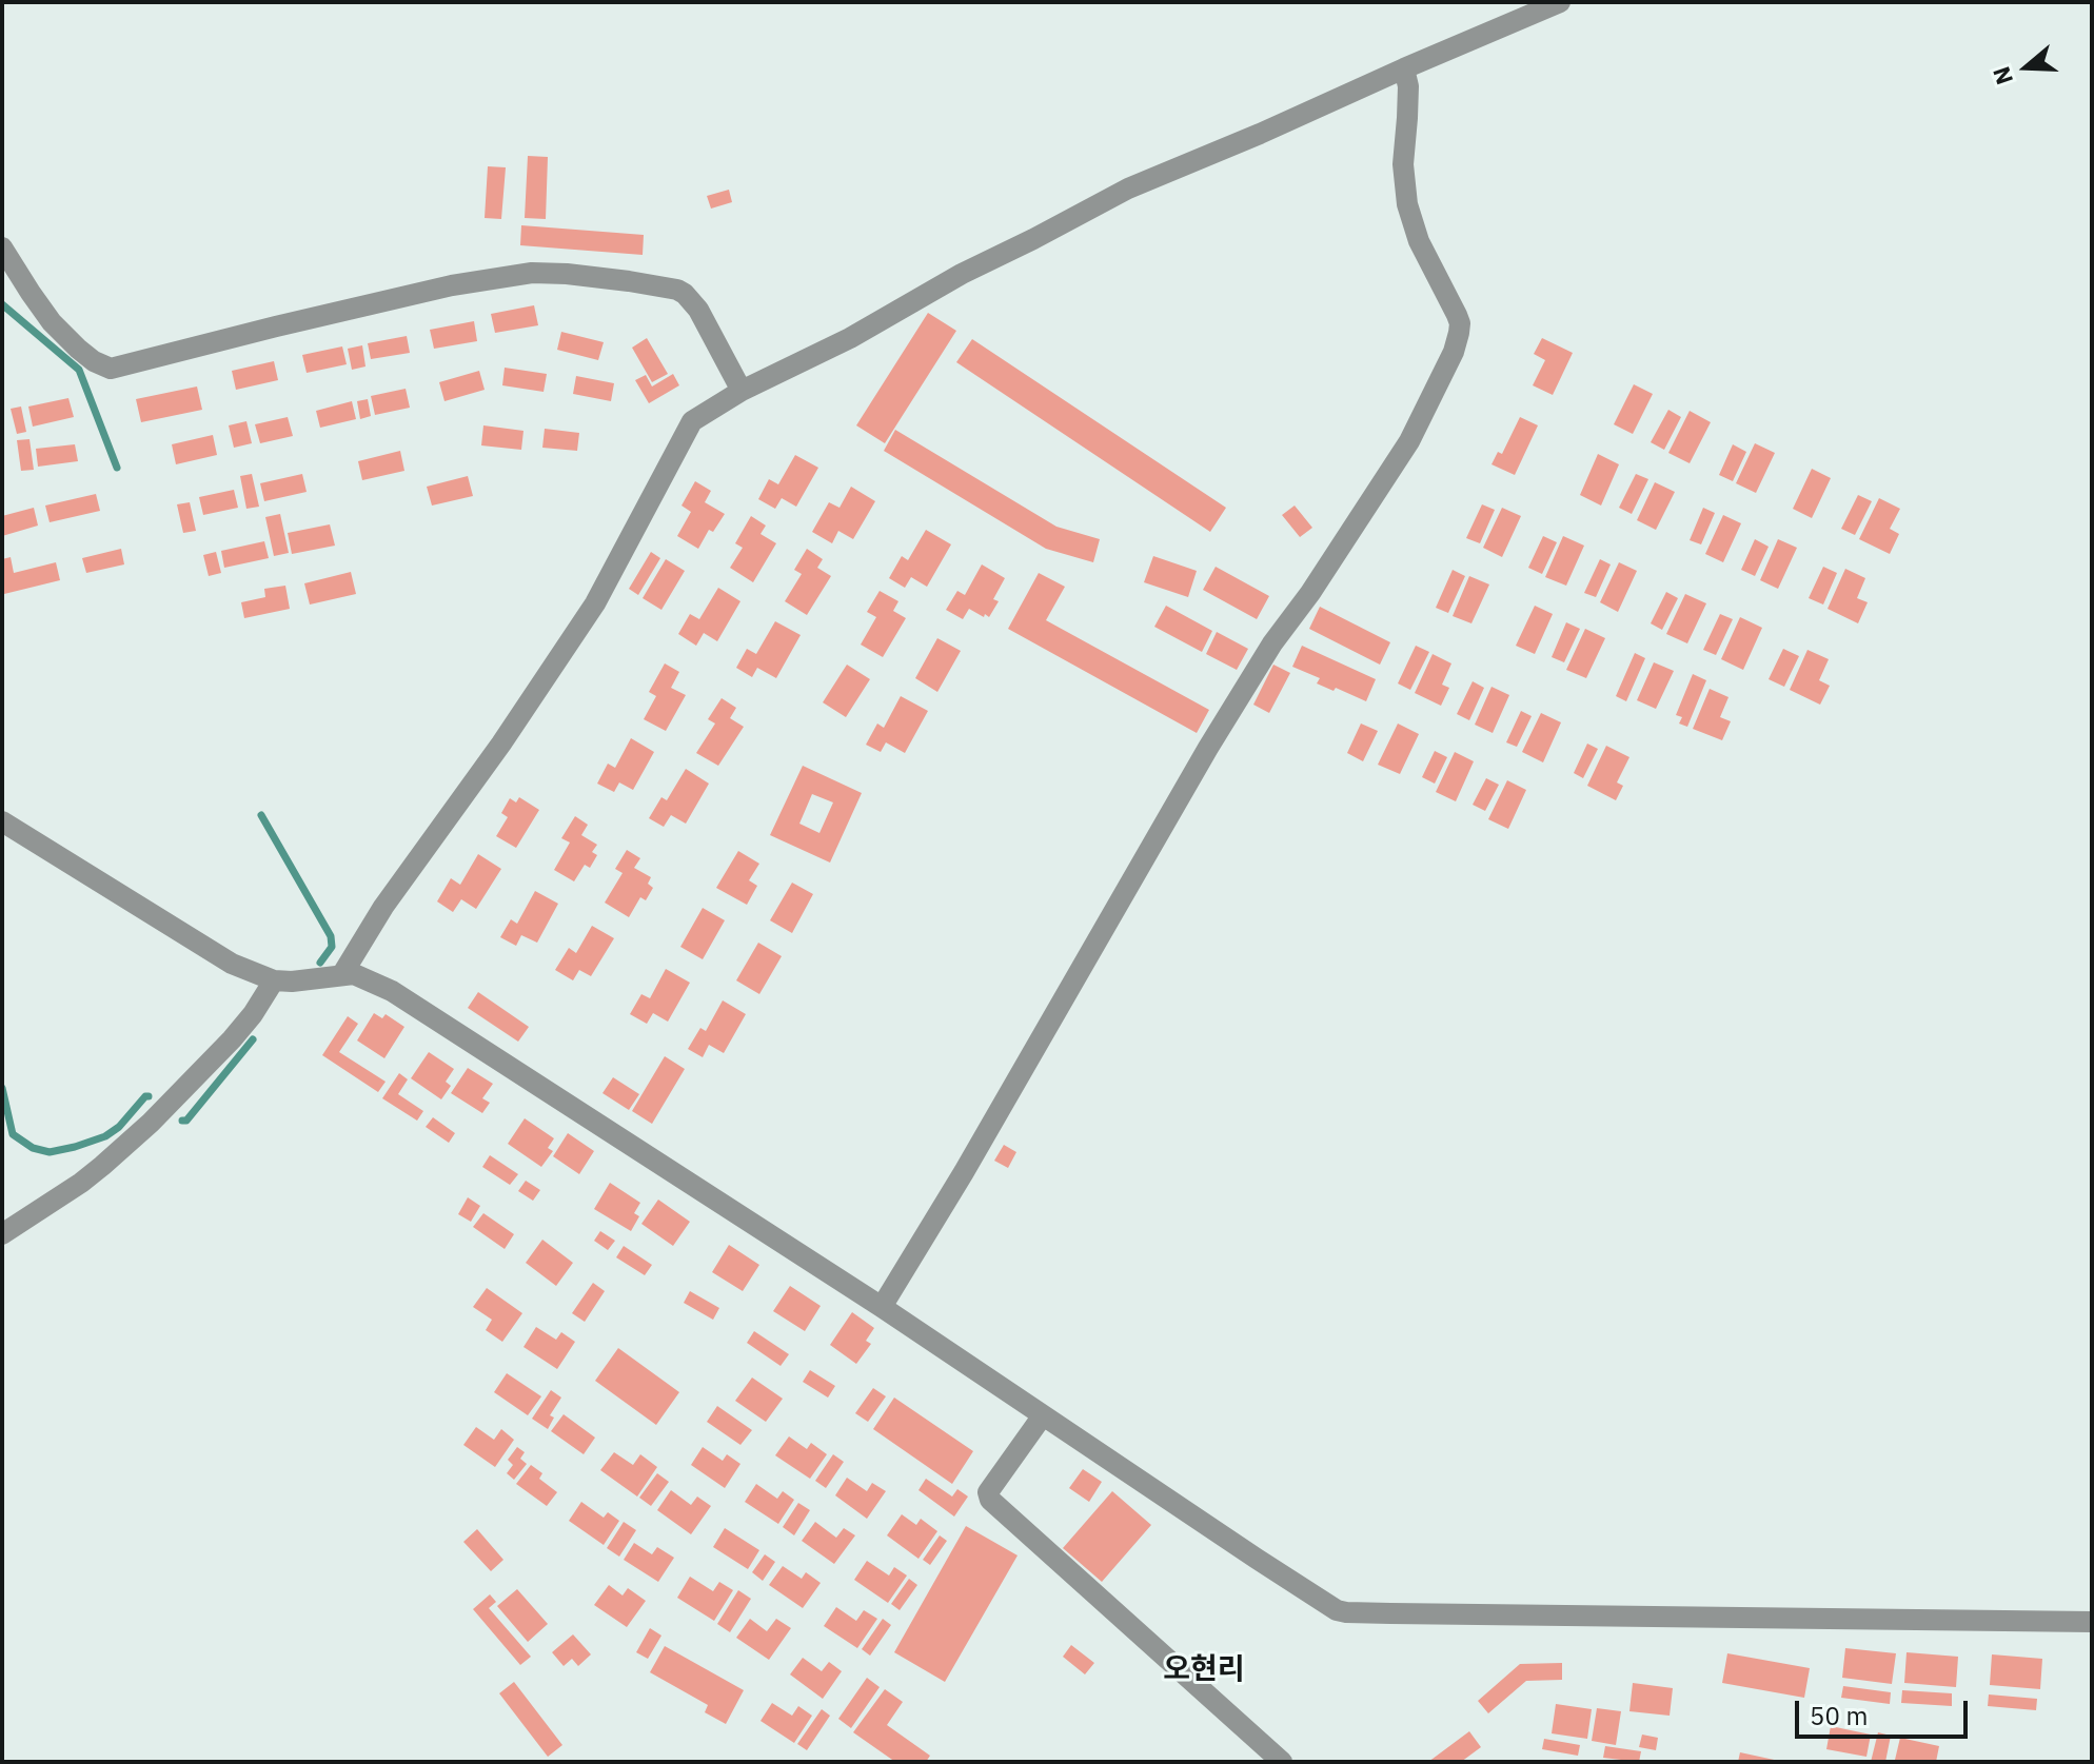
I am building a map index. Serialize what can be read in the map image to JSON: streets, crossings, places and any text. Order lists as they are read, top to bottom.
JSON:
{
  "districts": ["오현리"],
  "scale_bar": "50 m",
  "north": "left"
}
